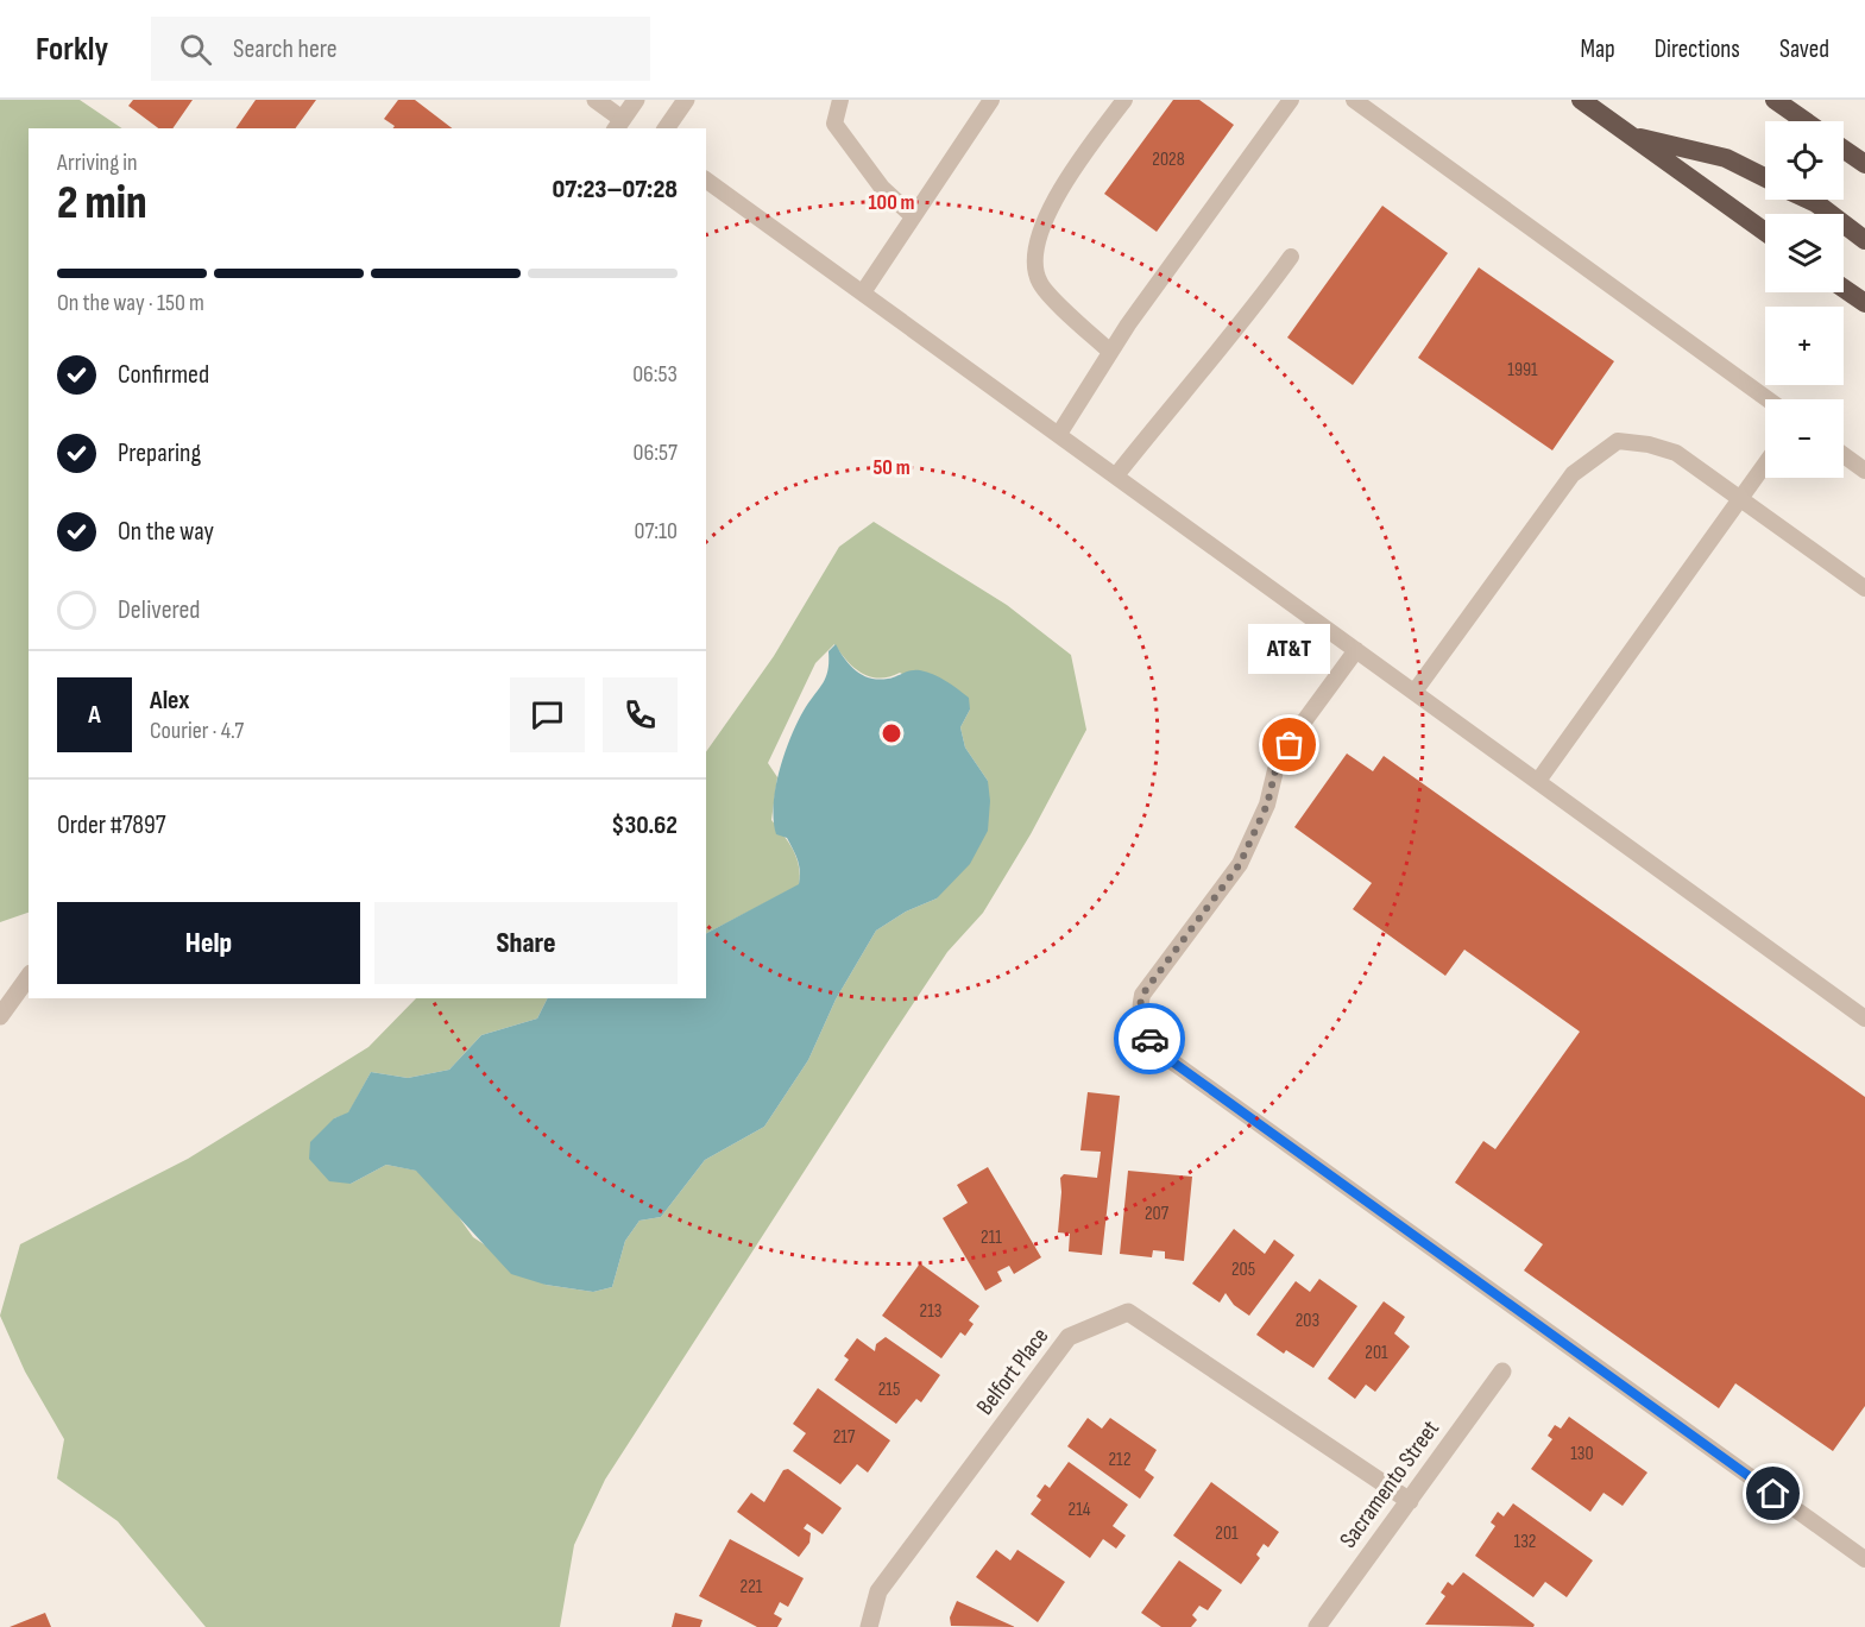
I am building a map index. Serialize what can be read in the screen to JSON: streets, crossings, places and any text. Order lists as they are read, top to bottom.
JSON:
{
  "streets": {
    "street": ["Belfort Place", "Sacramento Street"]
  },
  "crossings": [
    ["Belfort Place", "Sacramento Street"]
  ],
  "places": ["AT&T"],
  "house_numbers": [
    "2028",
    "1991",
    "207",
    "211",
    "205",
    "213",
    "203",
    "201",
    "215",
    "217",
    "130",
    "212",
    "214",
    "201",
    "132",
    "221"
  ],
  "page": {
    "header": "Forkly",
    "search": "Search here",
    "nav": ["Map", "Directions", "Saved"],
    "map_buttons": ["+", "−"],
    "heading": ["2 min", "Arriving in", "07:23–07:28"],
    "panel": [
      "Alex",
      "Courier · 4.7",
      "Order #7897",
      "$30.62"
    ],
    "bar": "On the way · 150 m",
    "list": [
      ["Confirmed", "06:53"],
      ["Preparing", "06:57"],
      ["On the way", "07:10"],
      "Delivered"
    ],
    "bubble": "AT&T",
    "round": "A",
    "buttons": ["Help", "Share"]
  },
  "rings": ["100 m", "50 m"]
}
